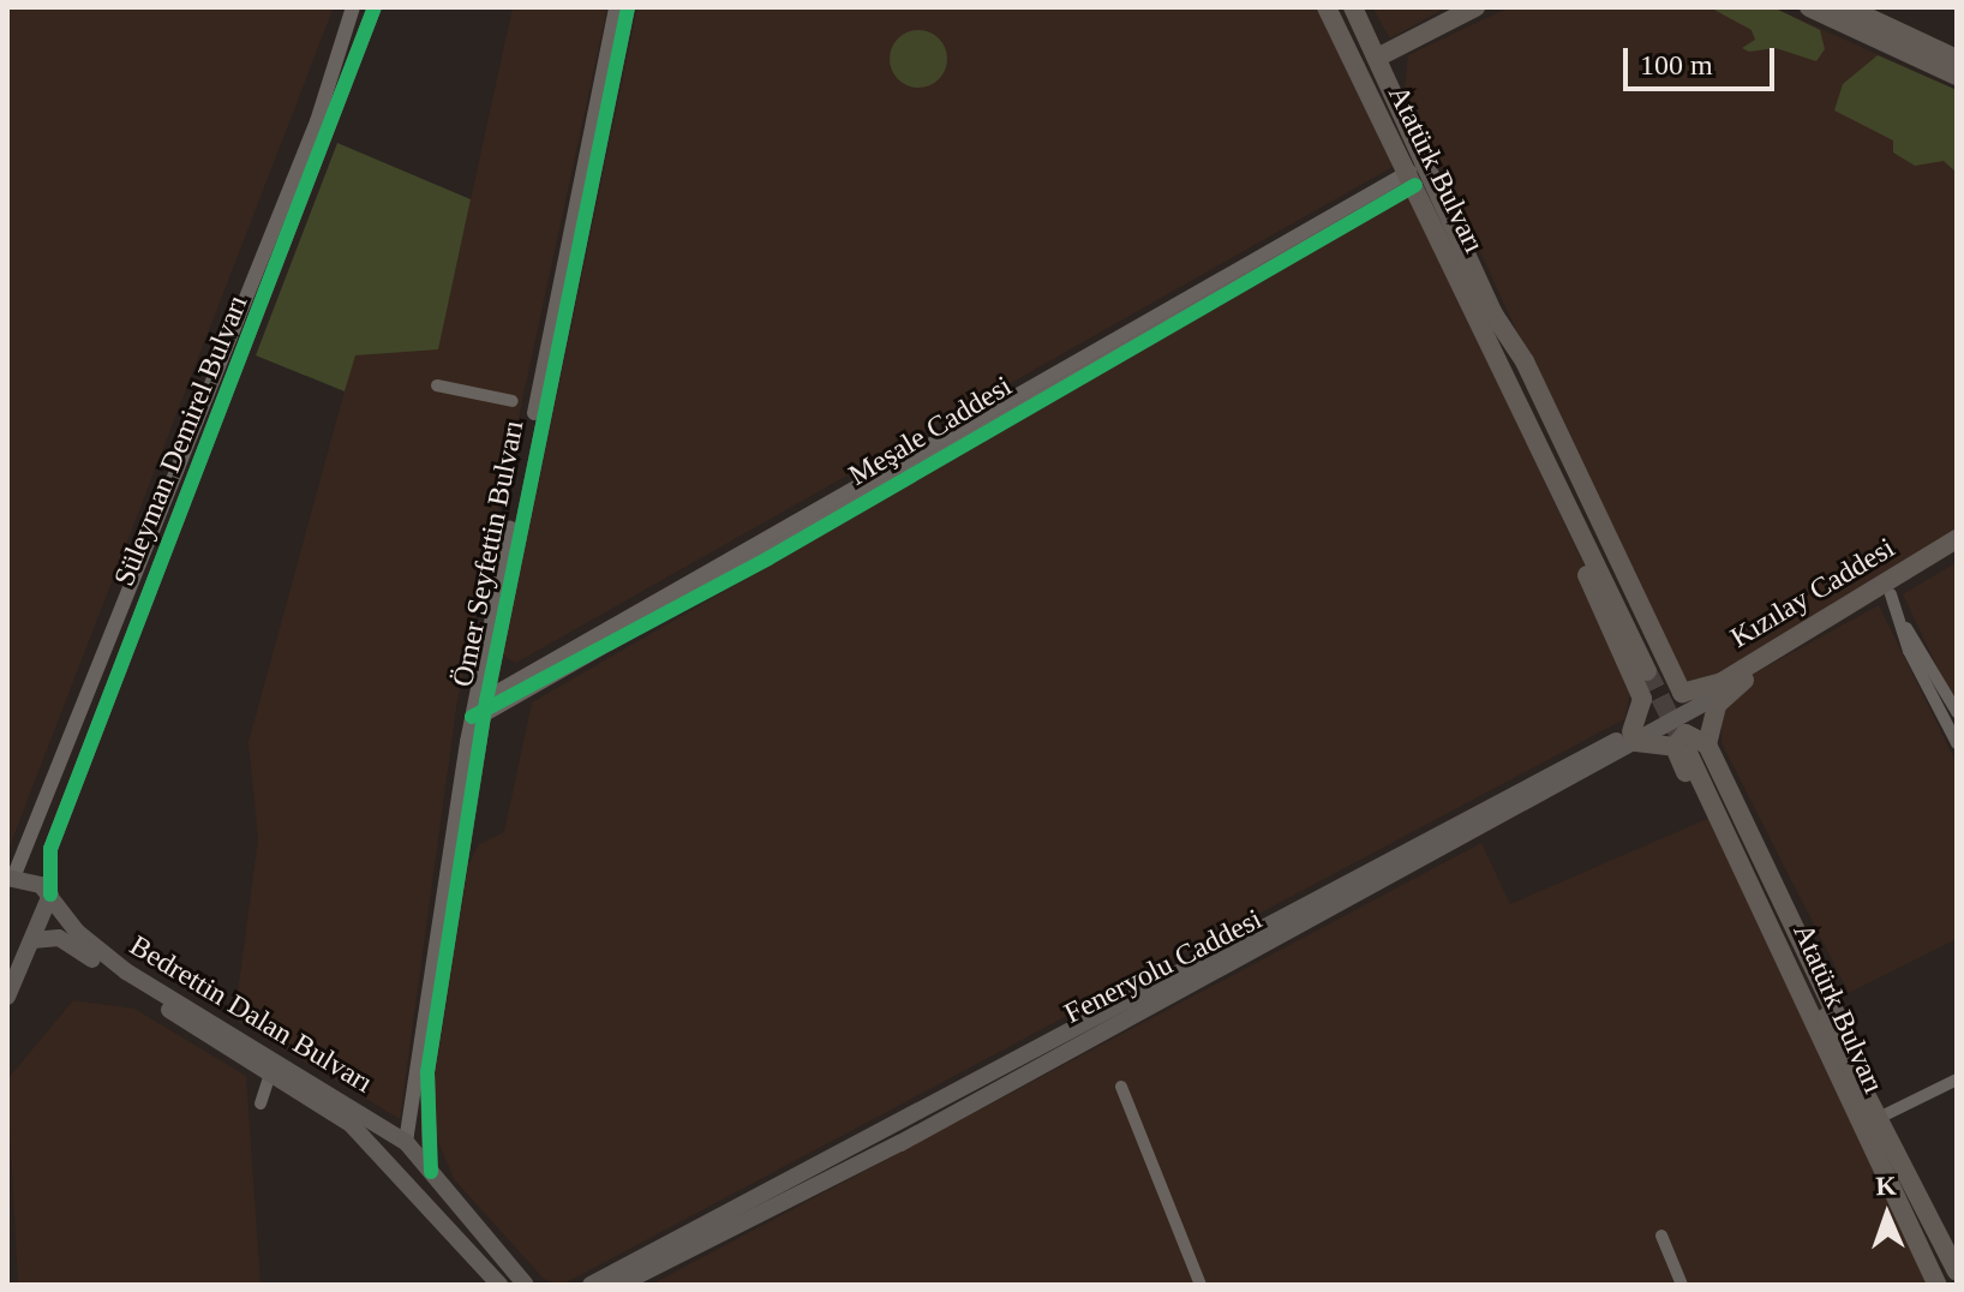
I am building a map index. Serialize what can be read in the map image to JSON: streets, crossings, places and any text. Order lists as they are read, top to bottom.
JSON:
{
  "streets": {
    "main road": [
      "Atatürk Bulvarı",
      "Süleyman Demirel Bulvarı",
      "Kızılay Caddesi",
      "Feneryolu Caddesi",
      "Bedrettin Dalan Bulvarı"
    ],
    "street": ["Meşale Caddesi", "Ömer Seyfettin Bulvarı"]
  },
  "crossings": [
    ["Atatürk Bulvarı", "Meşale Caddesi"],
    ["Meşale Caddesi", "Ömer Seyfettin Bulvarı"],
    ["Süleyman Demirel Bulvarı", "Bedrettin Dalan Bulvarı"],
    ["Ömer Seyfettin Bulvarı", "Bedrettin Dalan Bulvarı"],
    ["Kızılay Caddesi", "Feneryolu Caddesi"]
  ],
  "scale_bar": "100 m",
  "north": "top"
}
